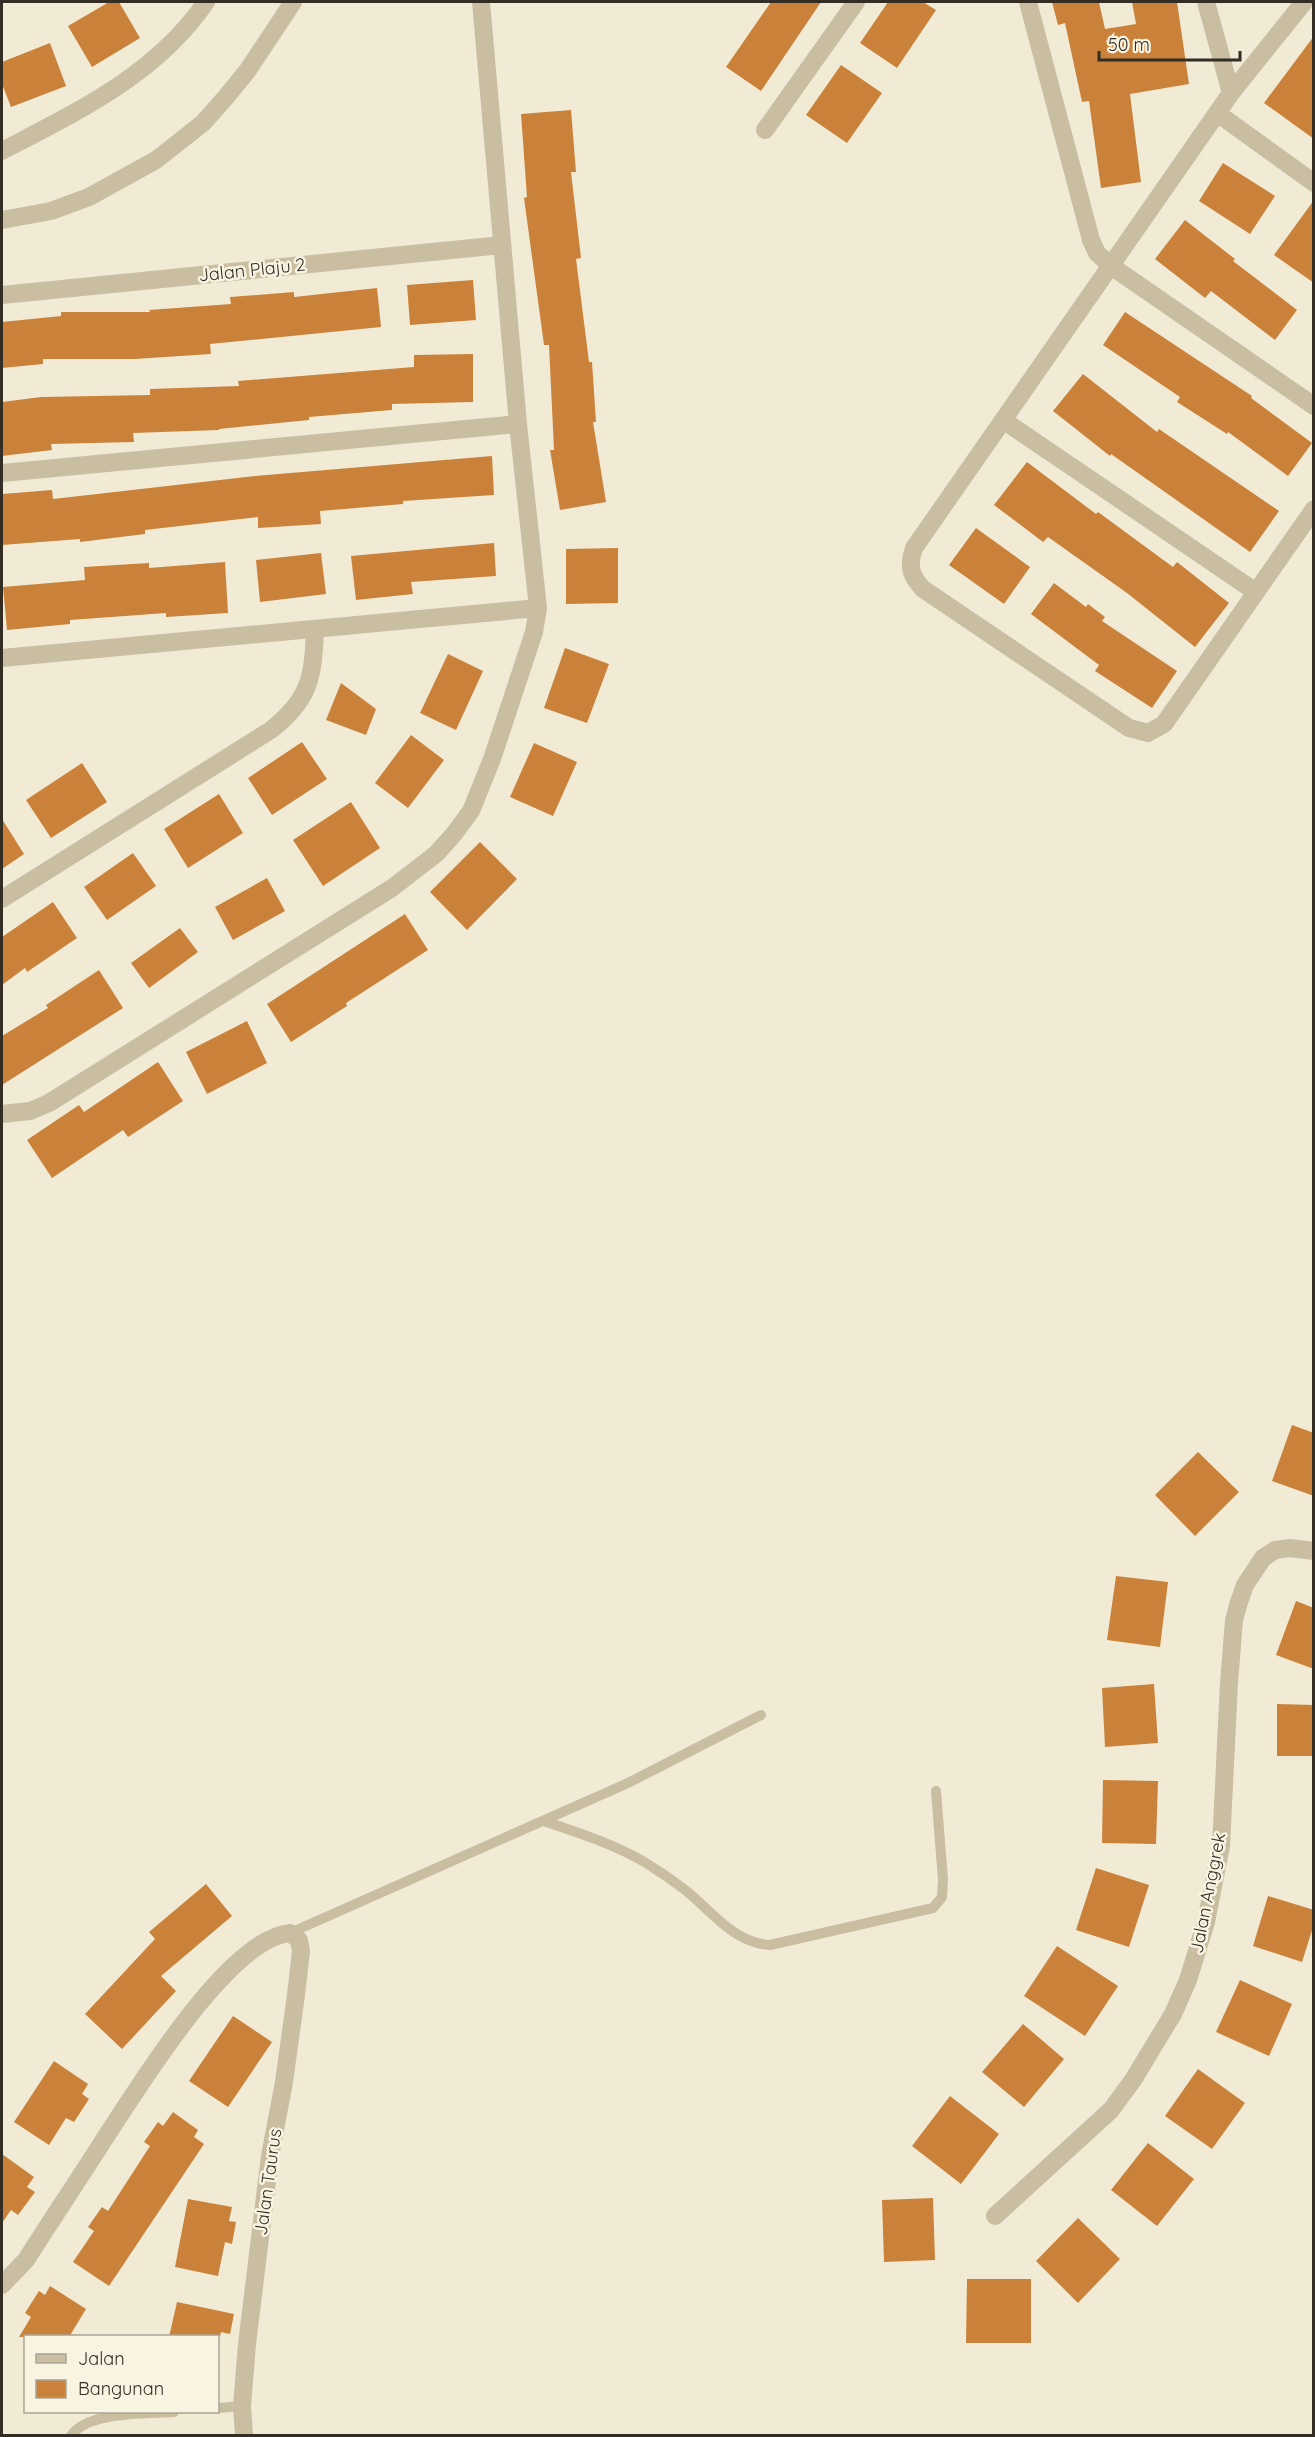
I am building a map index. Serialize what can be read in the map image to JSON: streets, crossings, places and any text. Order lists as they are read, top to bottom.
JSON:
{
  "streets": {
    "street": ["Jalan Plaju 2", "Jalan Anggrek", "Jalan Taurus"]
  },
  "legend": ["Jalan", "Bangunan"],
  "scale_bar": "50 m"
}
